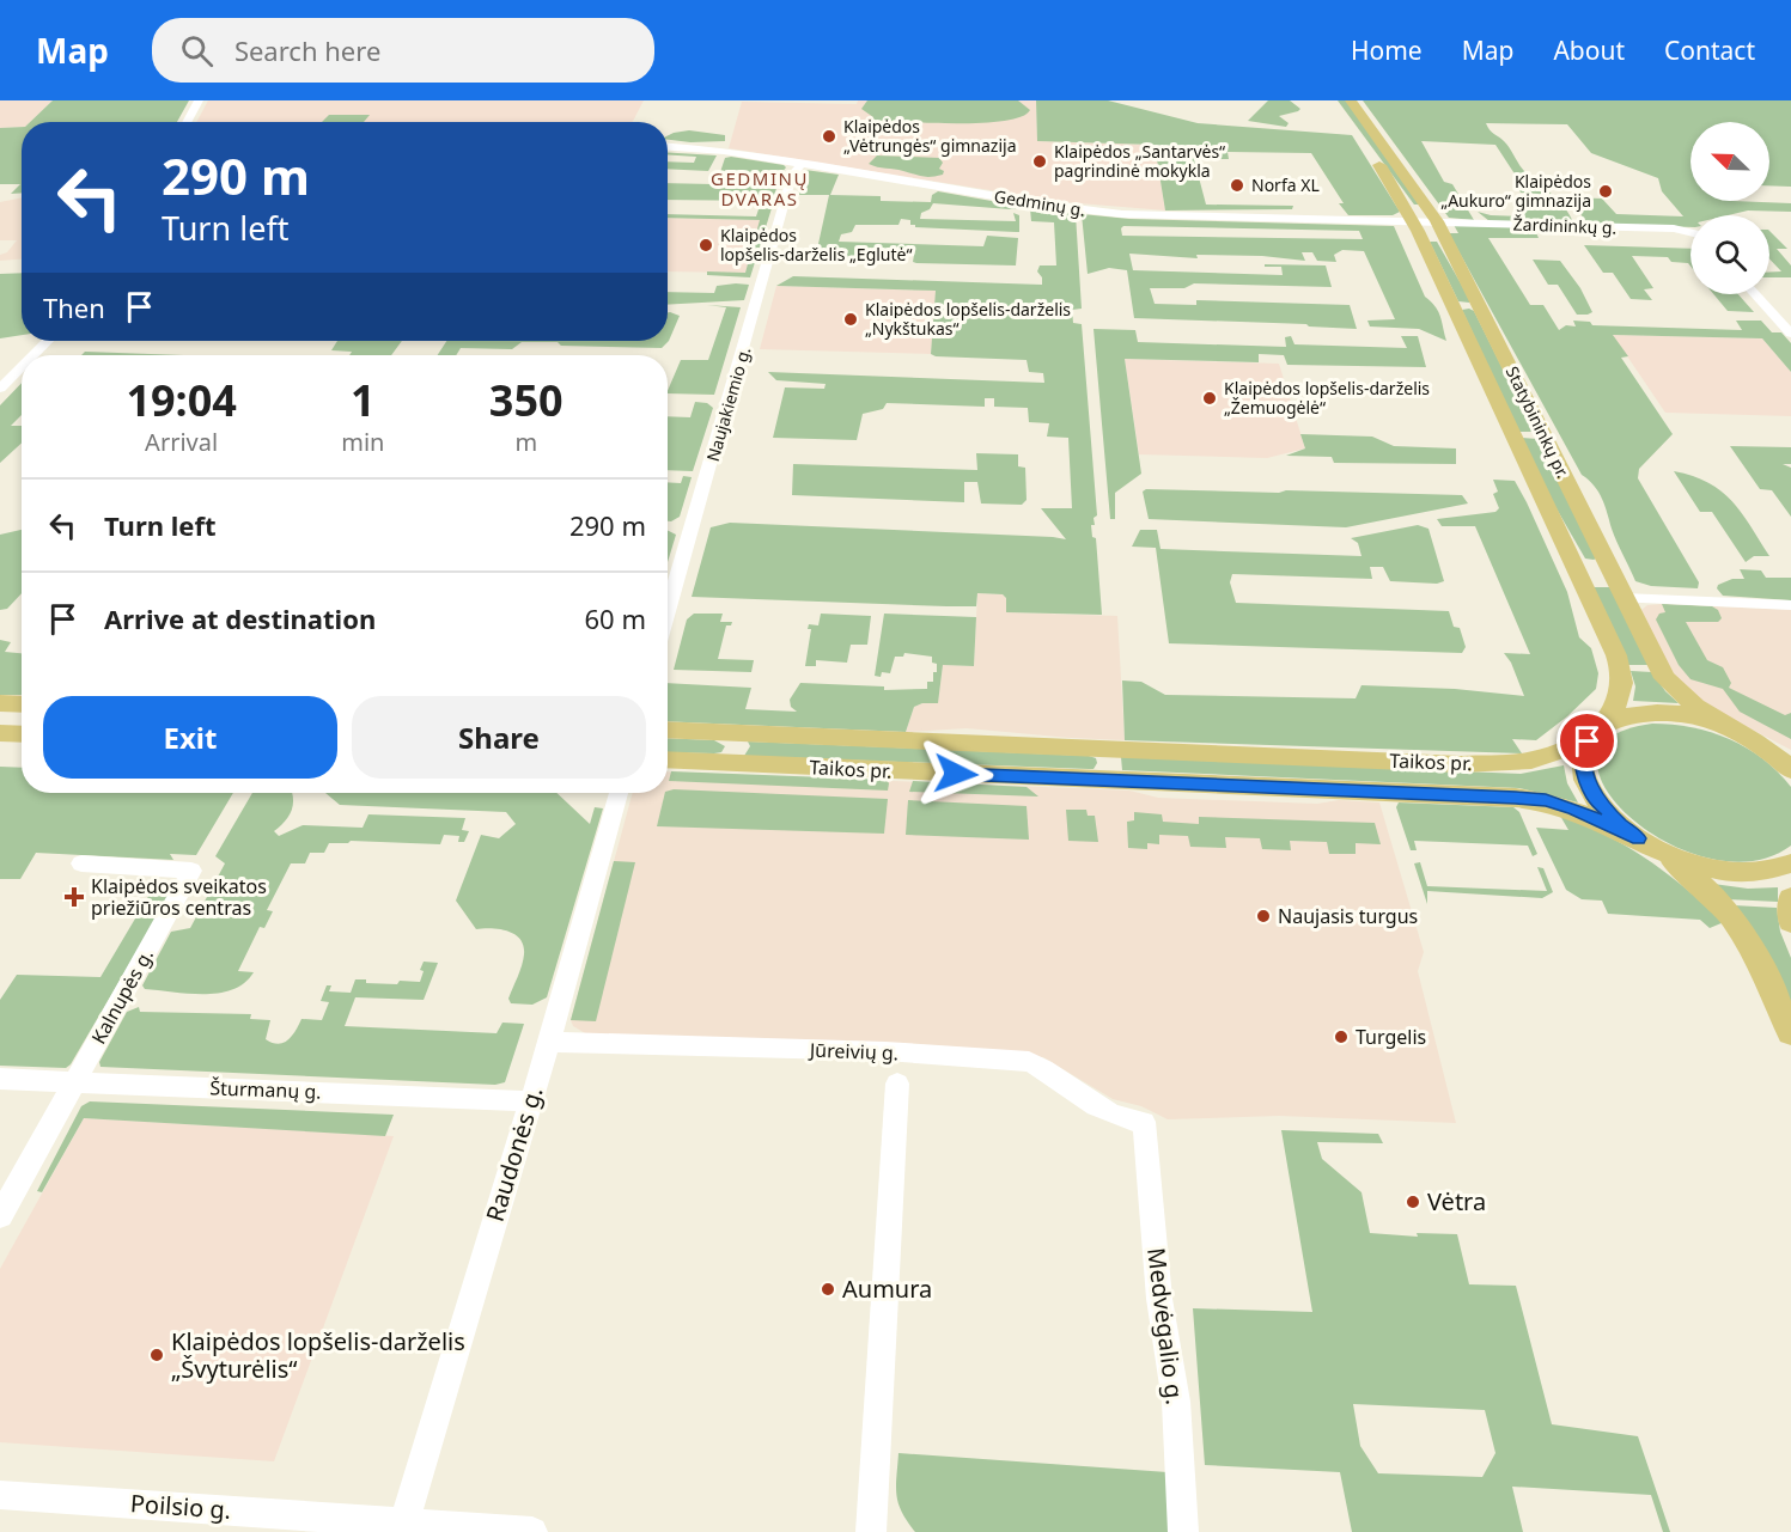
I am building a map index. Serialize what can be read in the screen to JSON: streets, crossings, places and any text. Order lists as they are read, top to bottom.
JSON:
{
  "streets": {
    "main road": ["Statybininkų pr.", "Taikos pr."],
    "street": [
      "Gedminų g.",
      "Žardininkų g.",
      "Naujakiemio g.",
      "Kalnupės g.",
      "Jūreivių g.",
      "Šturmanų g.",
      "Raudonės g.",
      "Medvėgalio g.",
      "Poilsio g."
    ]
  },
  "crossings": [
    ["Gedminų g.", "Žardininkų g."],
    ["Gedminų g.", "Naujakiemio g."],
    ["Gedminų g.", "Statybininkų pr."],
    ["Žardininkų g.", "Statybininkų pr."],
    ["Statybininkų pr.", "Taikos pr."],
    ["Kalnupės g.", "Šturmanų g."],
    ["Jūreivių g.", "Raudonės g."],
    ["Jūreivių g.", "Medvėgalio g."],
    ["Šturmanų g.", "Raudonės g."],
    ["Raudonės g.", "Poilsio g."]
  ],
  "districts": ["GEDMINŲ DVARAS"],
  "places": {
    "other": [
      "Klaipėdos „Vėtrungės“ gimnazija",
      "Klaipėdos „Santarvės“ pagrindinė mokykla",
      "Norfa XL",
      "Klaipėdos „Aukuro“ gimnazija",
      "Klaipėdos lopšelis-darželis „Eglutė“",
      "Klaipėdos lopšelis-darželis „Nykštukas“",
      "Klaipėdos lopšelis-darželis „Žemuogėlė“",
      "Naujasis turgus",
      "Turgelis",
      "Vėtra",
      "Aumura",
      "Klaipėdos lopšelis-darželis „Švyturėlis“"
    ],
    "health": ["Klaipėdos sveikatos priežiūros centras"]
  },
  "north": "top left",
  "page": {
    "header": "Map",
    "search": "Search here",
    "nav": [
      "Home",
      "Map",
      "About",
      "Contact"
    ],
    "turn": ["290 m", "Turn left"],
    "then": "Then",
    "eta": [
      "19:04",
      "Arrival",
      "1",
      "min",
      "350",
      "m"
    ],
    "list": [
      {
        "name": "Turn left",
        "value": "290 m"
      },
      {
        "name": "Arrive at destination",
        "value": "60 m"
      }
    ],
    "buttons": ["Exit", "Share"]
  }
}
